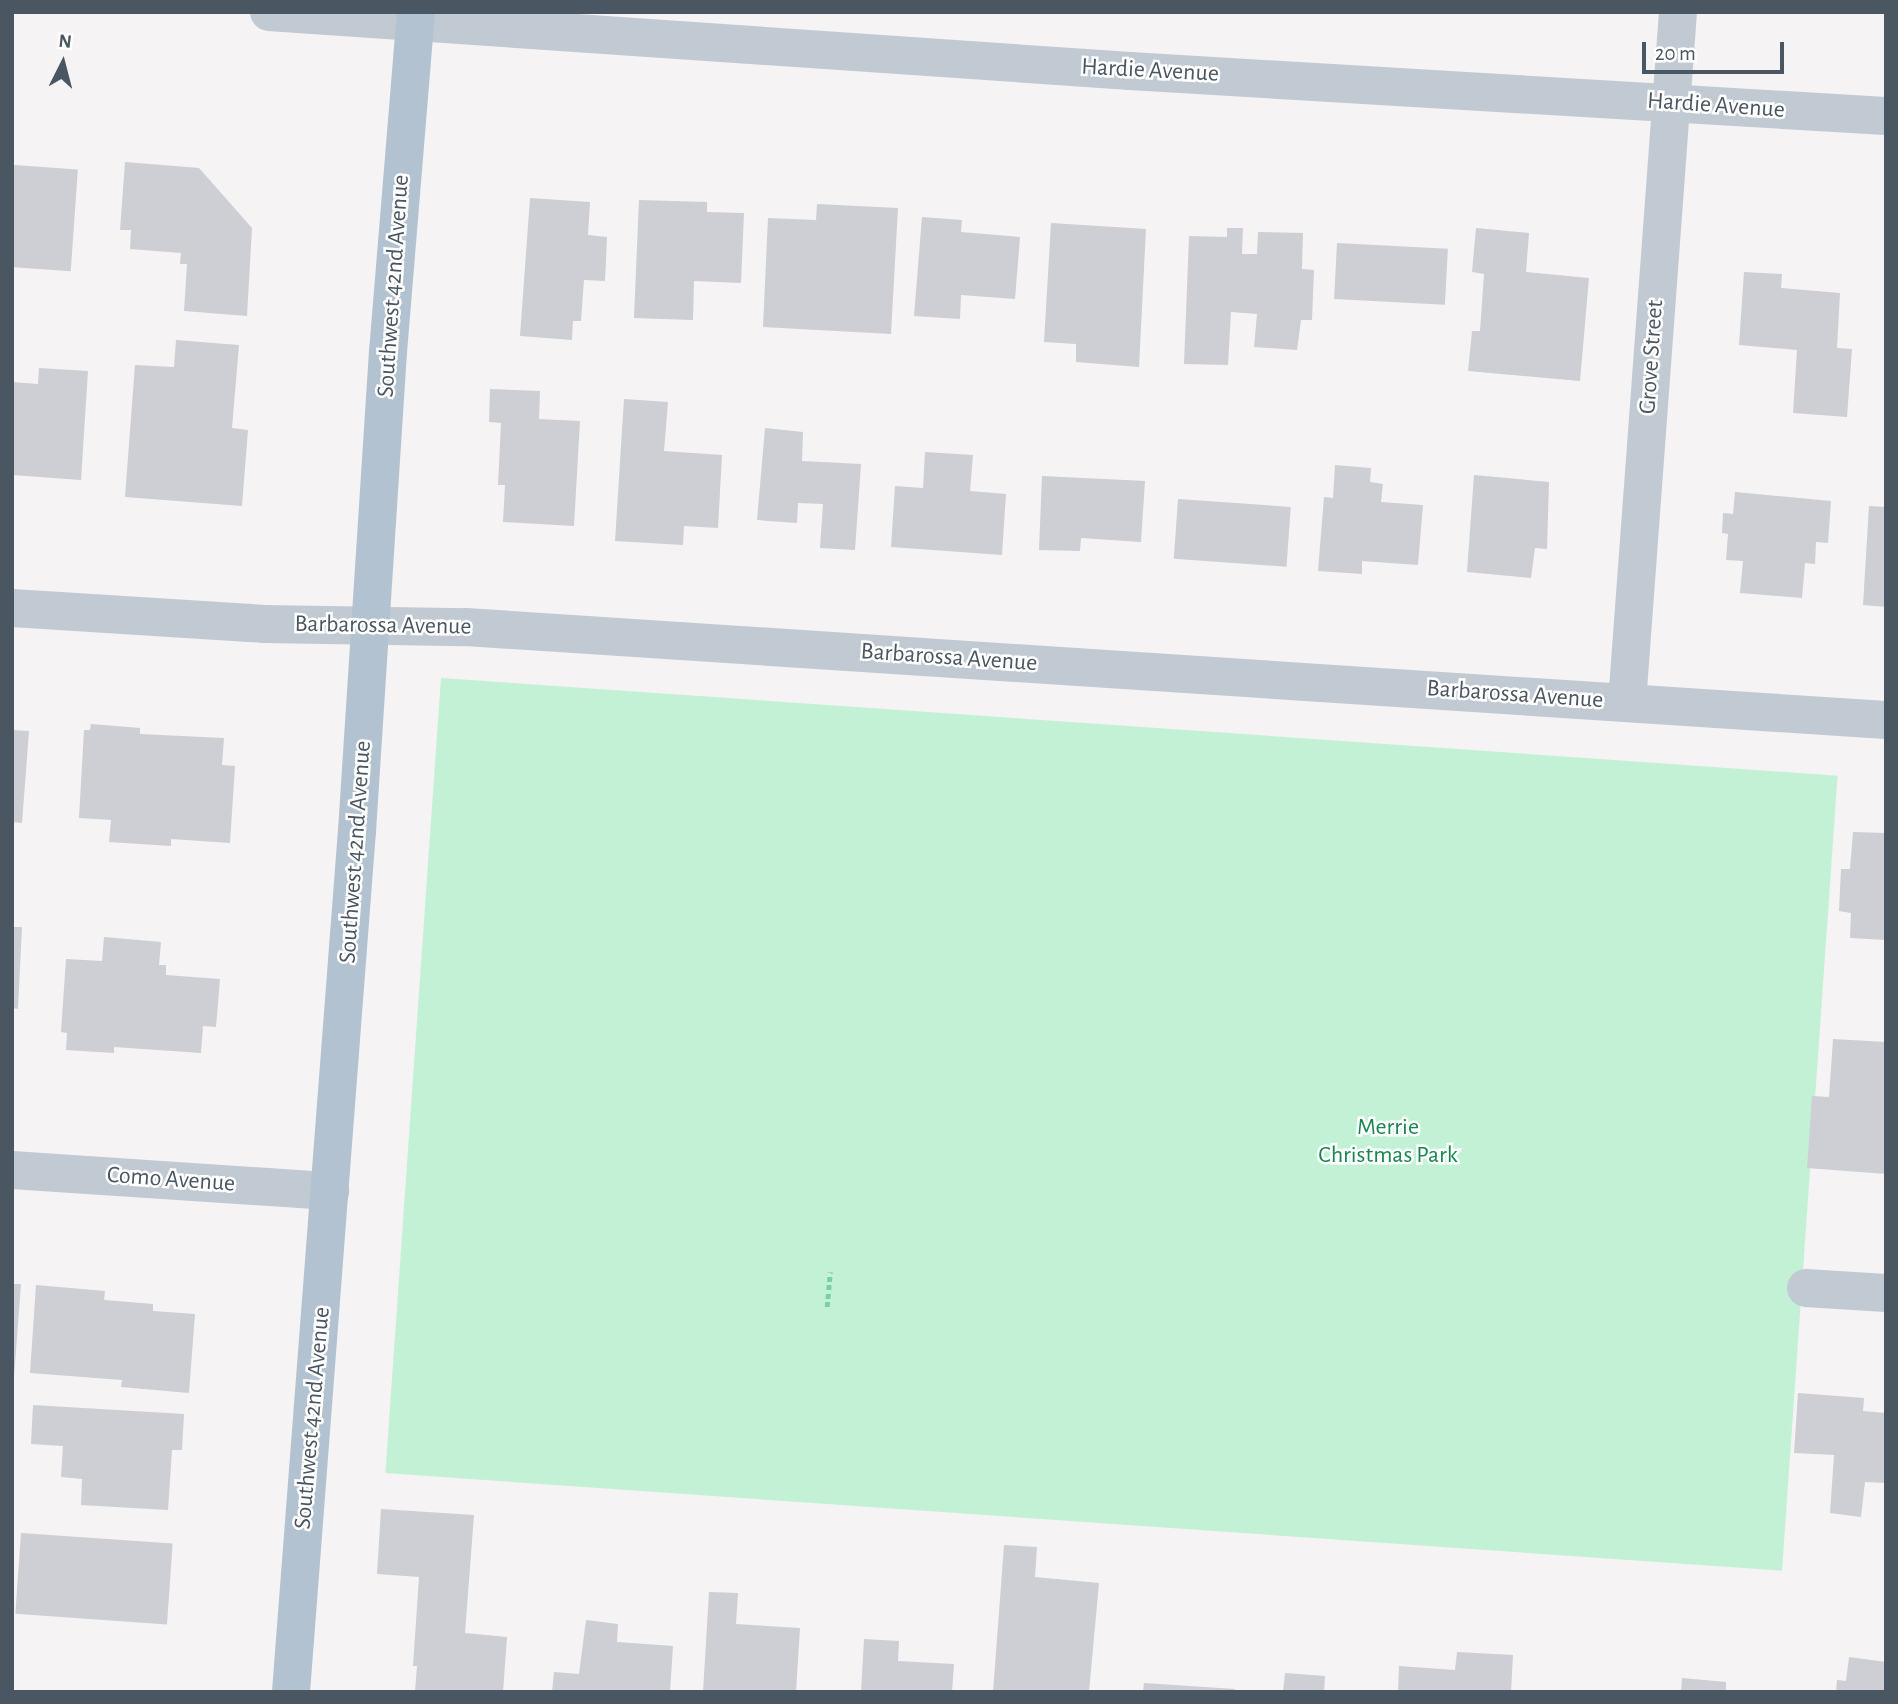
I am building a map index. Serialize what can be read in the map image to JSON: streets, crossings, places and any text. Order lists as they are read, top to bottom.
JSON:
{
  "streets": {
    "main road": ["Southwest 42nd Avenue"],
    "street": [
      "Hardie Avenue",
      "Grove Street",
      "Barbarossa Avenue",
      "Como Avenue"
    ]
  },
  "crossings": [
    ["Hardie Avenue", "Southwest 42nd Avenue"],
    ["Hardie Avenue", "Grove Street"],
    ["Southwest 42nd Avenue", "Barbarossa Avenue"],
    ["Southwest 42nd Avenue", "Como Avenue"],
    ["Grove Street", "Barbarossa Avenue"]
  ],
  "parks": ["Merrie Christmas Park"],
  "scale_bar": "20 m",
  "north": "top"
}
